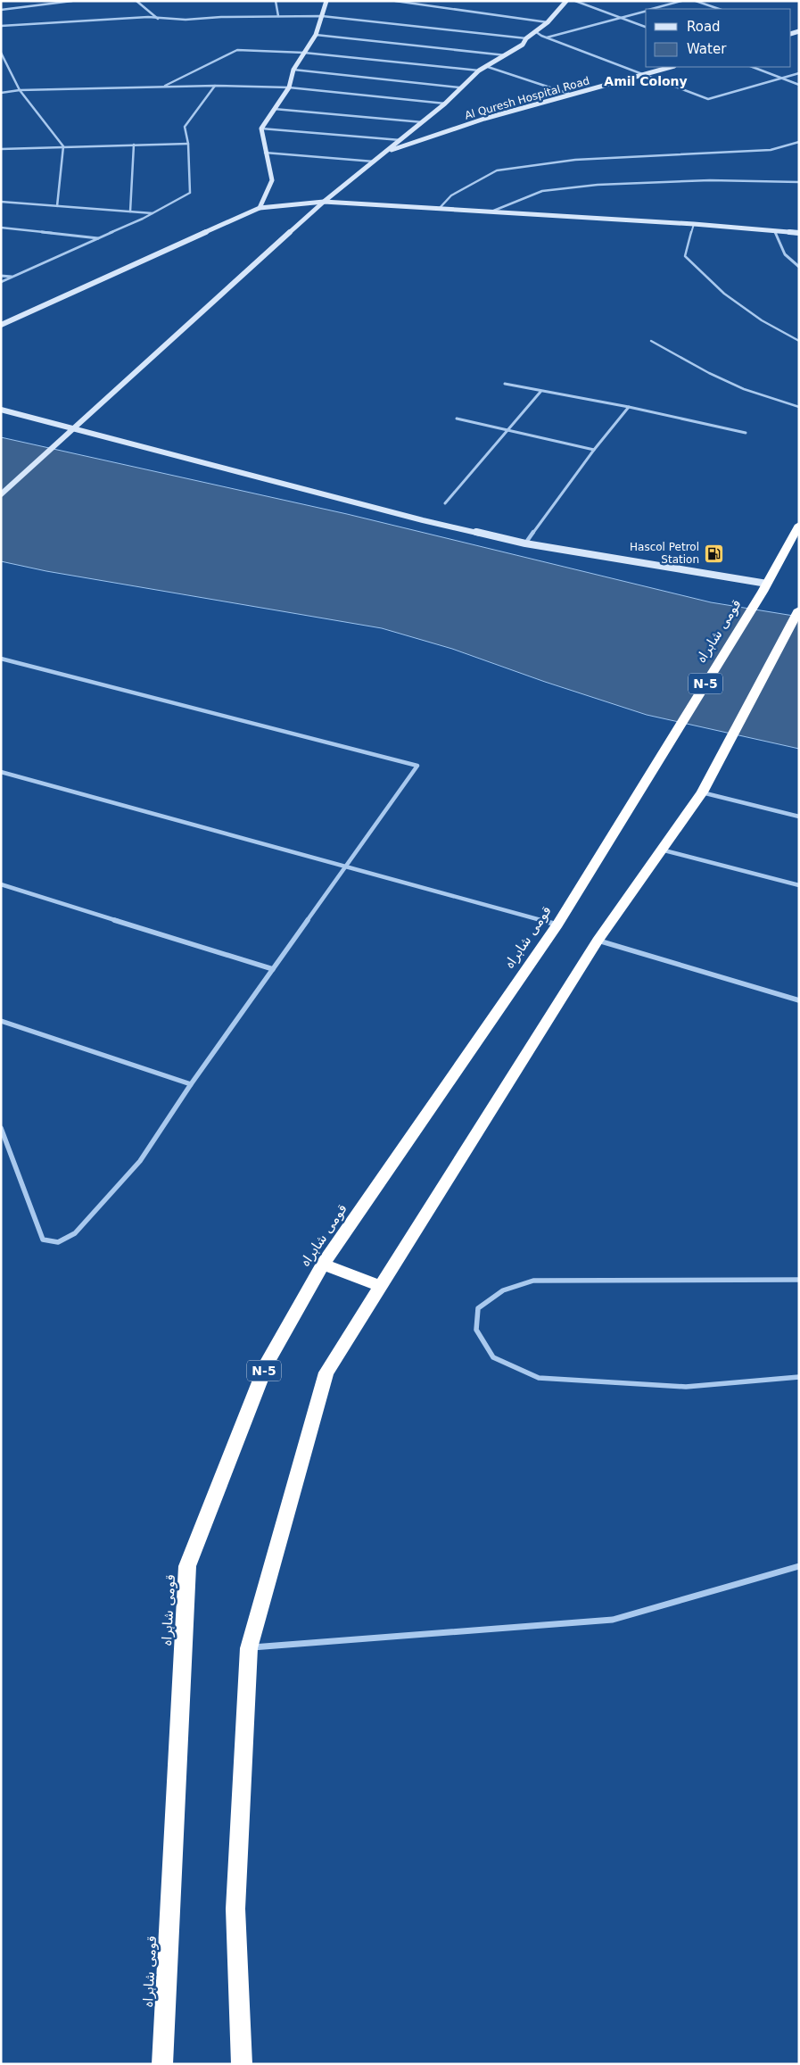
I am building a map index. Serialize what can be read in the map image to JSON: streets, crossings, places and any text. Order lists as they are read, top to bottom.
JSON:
{
  "streets": {
    "highway": ["قومی شاہراہ", "N-5"],
    "street": ["Al Quresh Hospital Road"]
  },
  "districts": ["Amil Colony"],
  "places": {
    "fuel station": ["Hascol Petrol Station"]
  },
  "legend": ["Road", "Water"]
}
